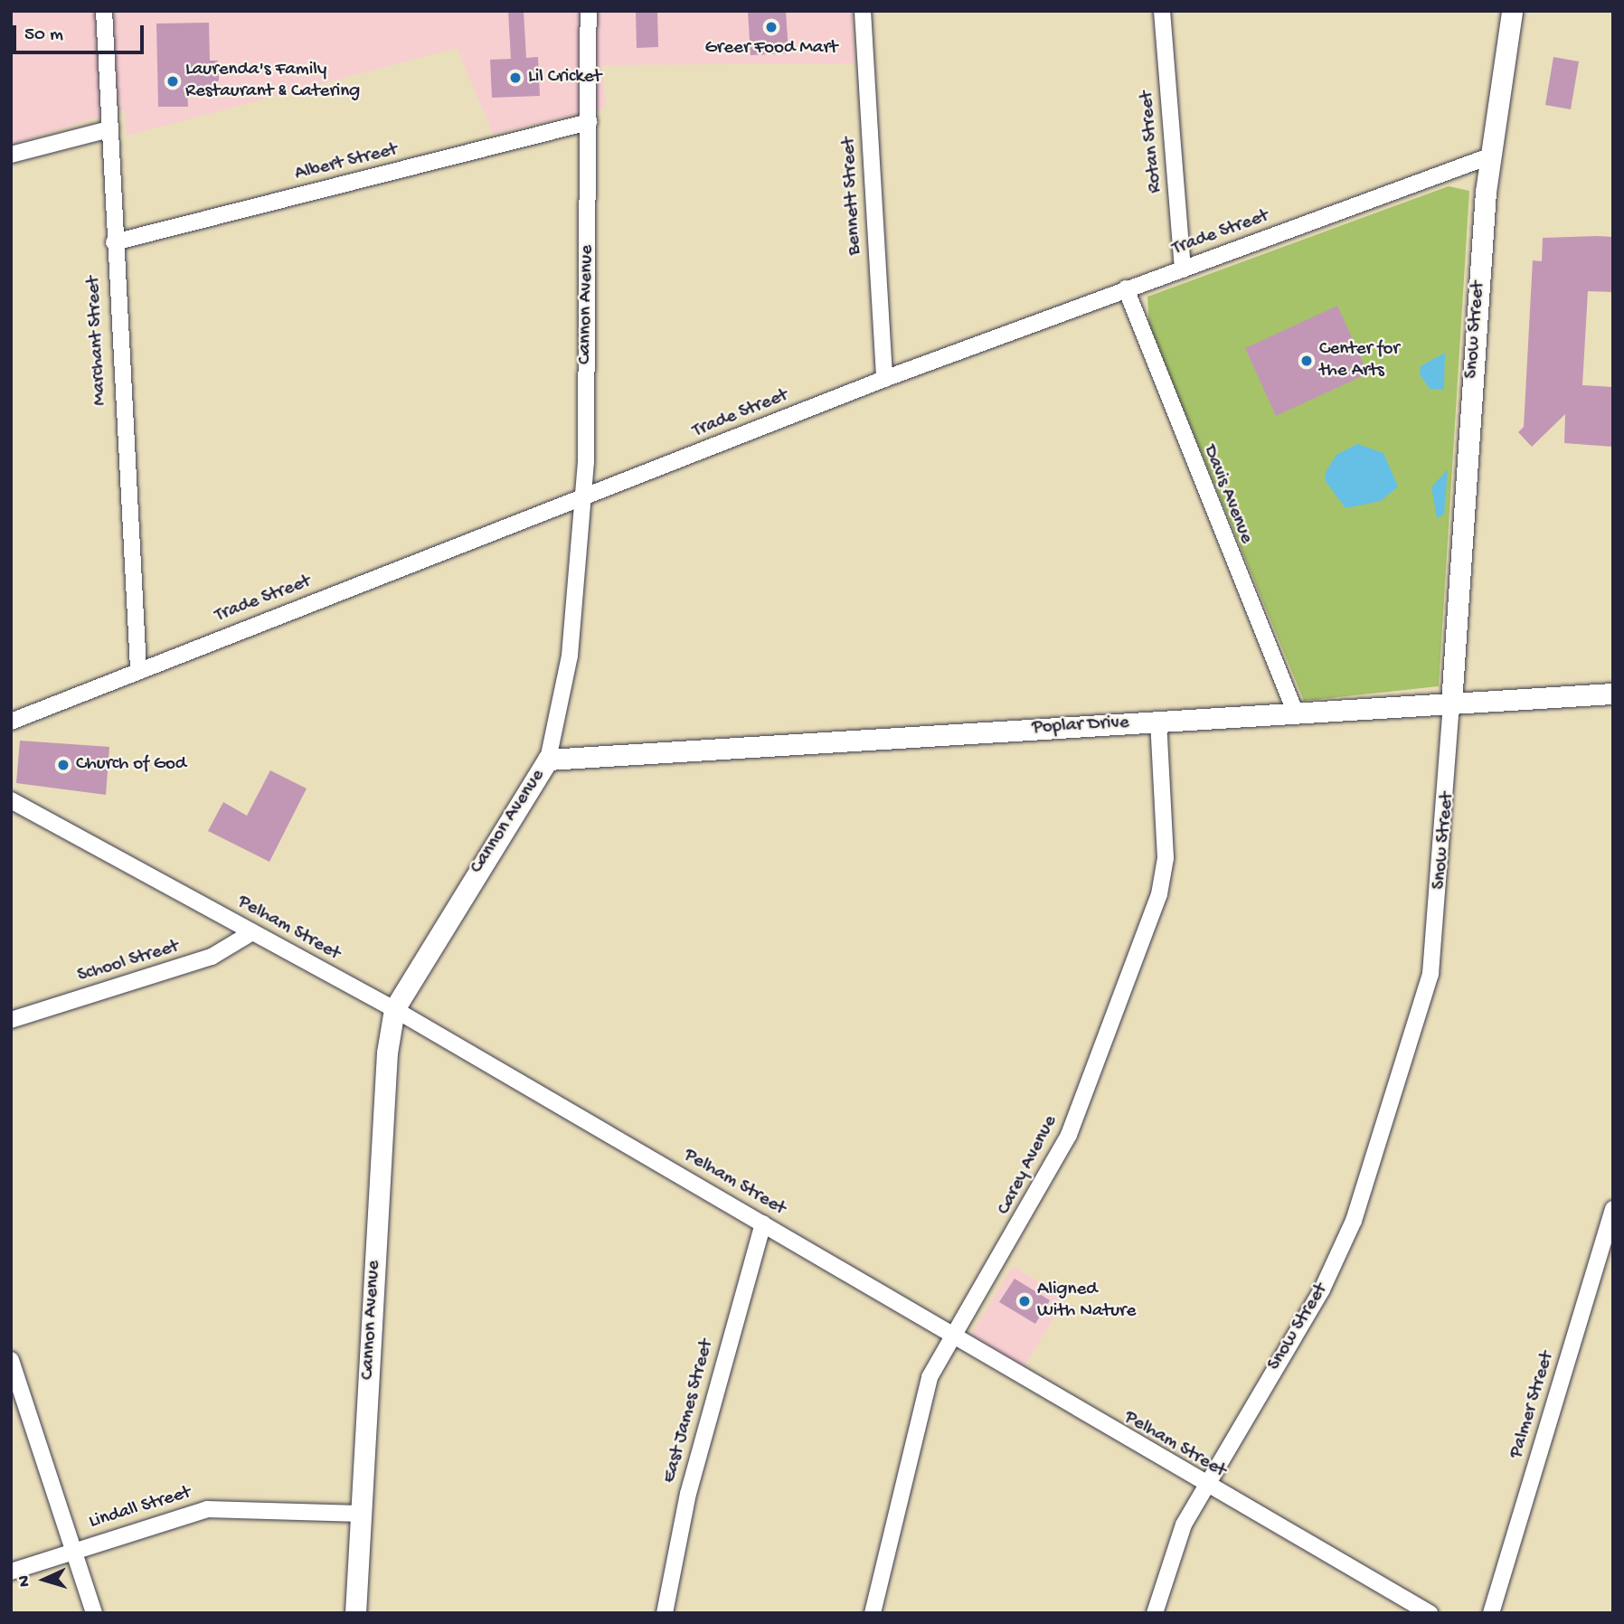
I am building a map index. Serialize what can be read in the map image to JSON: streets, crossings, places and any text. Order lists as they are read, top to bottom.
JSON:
{
  "streets": {
    "street": [
      "Rotan Street",
      "Albert Street",
      "Bennett Street",
      "Trade Street",
      "Cannon Avenue",
      "Snow Street",
      "Marchant Street",
      "Davis Avenue",
      "Poplar Drive",
      "Pelham Street",
      "School Street",
      "Carey Avenue",
      "Palmer Street",
      "East James Street",
      "Lindall Street"
    ]
  },
  "crossings": [
    ["Rotan Street", "Trade Street"],
    ["Albert Street", "Cannon Avenue"],
    ["Albert Street", "Marchant Street"],
    ["Bennett Street", "Trade Street"],
    ["Trade Street", "Cannon Avenue"],
    ["Trade Street", "Snow Street"],
    ["Trade Street", "Marchant Street"],
    ["Trade Street", "Davis Avenue"],
    ["Cannon Avenue", "Poplar Drive"],
    ["Cannon Avenue", "Pelham Street"],
    ["Cannon Avenue", "Lindall Street"],
    ["Snow Street", "Poplar Drive"],
    ["Snow Street", "Pelham Street"],
    ["Davis Avenue", "Poplar Drive"],
    ["Poplar Drive", "Carey Avenue"],
    ["Pelham Street", "School Street"],
    ["Pelham Street", "Carey Avenue"],
    ["Pelham Street", "East James Street"]
  ],
  "places": [
    "Greer Food Mart",
    "Lil Cricket",
    "Laurenda's Family Restaurant & Catering",
    "Center for the Arts",
    "Church of God",
    "Aligned With Nature"
  ],
  "scale_bar": "50 m",
  "north": "left"
}
